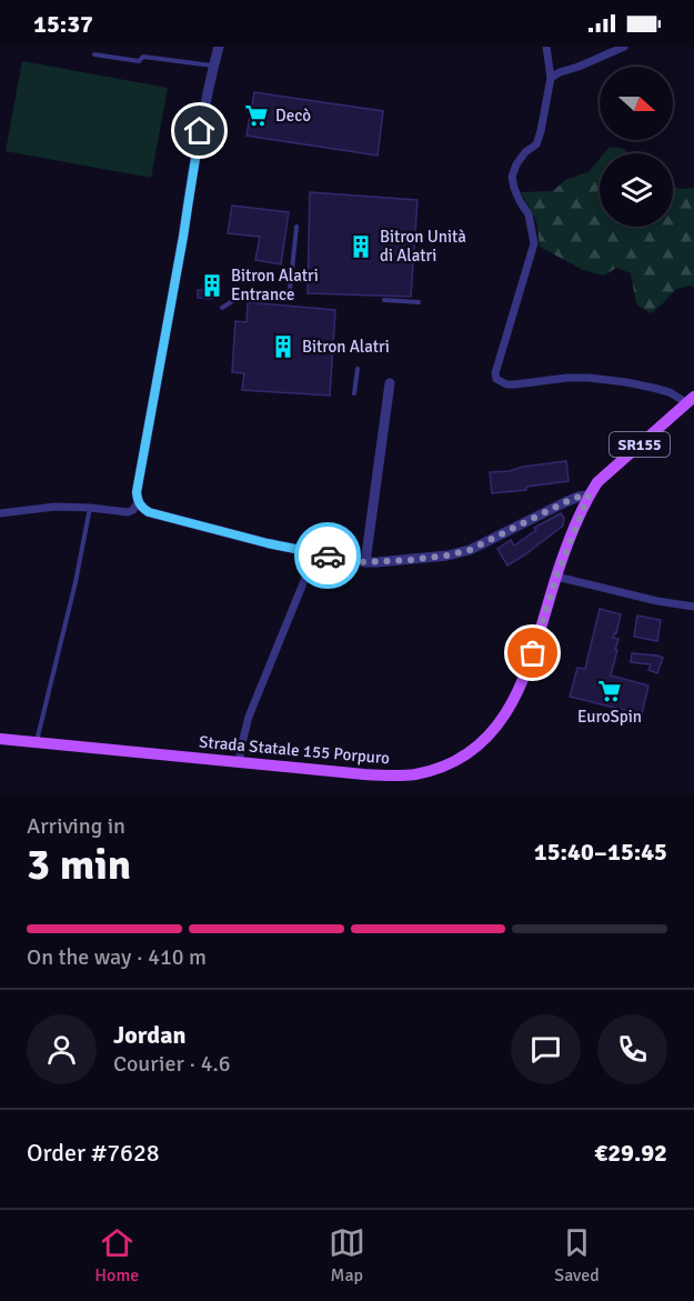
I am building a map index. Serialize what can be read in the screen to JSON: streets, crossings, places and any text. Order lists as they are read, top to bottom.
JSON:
{
  "streets": {
    "main road": ["SR155", "Strada Statale 155 Porpuro"]
  },
  "places": {
    "supermarket": ["Decò", "EuroSpin"],
    "building": ["Bitron Unità di Alatri", "Bitron Alatri Entrance", "Bitron Alatri"]
  },
  "north": "right",
  "page": {
    "status": "15:37",
    "heading": ["3 min", "Arriving in", "15:40–15:45"],
    "panel": [
      "Jordan",
      "Courier · 4.6",
      "Order #7628",
      "€29.92"
    ],
    "bar": "On the way · 410 m",
    "tabs": ["Home", "Map", "Saved"]
  }
}
